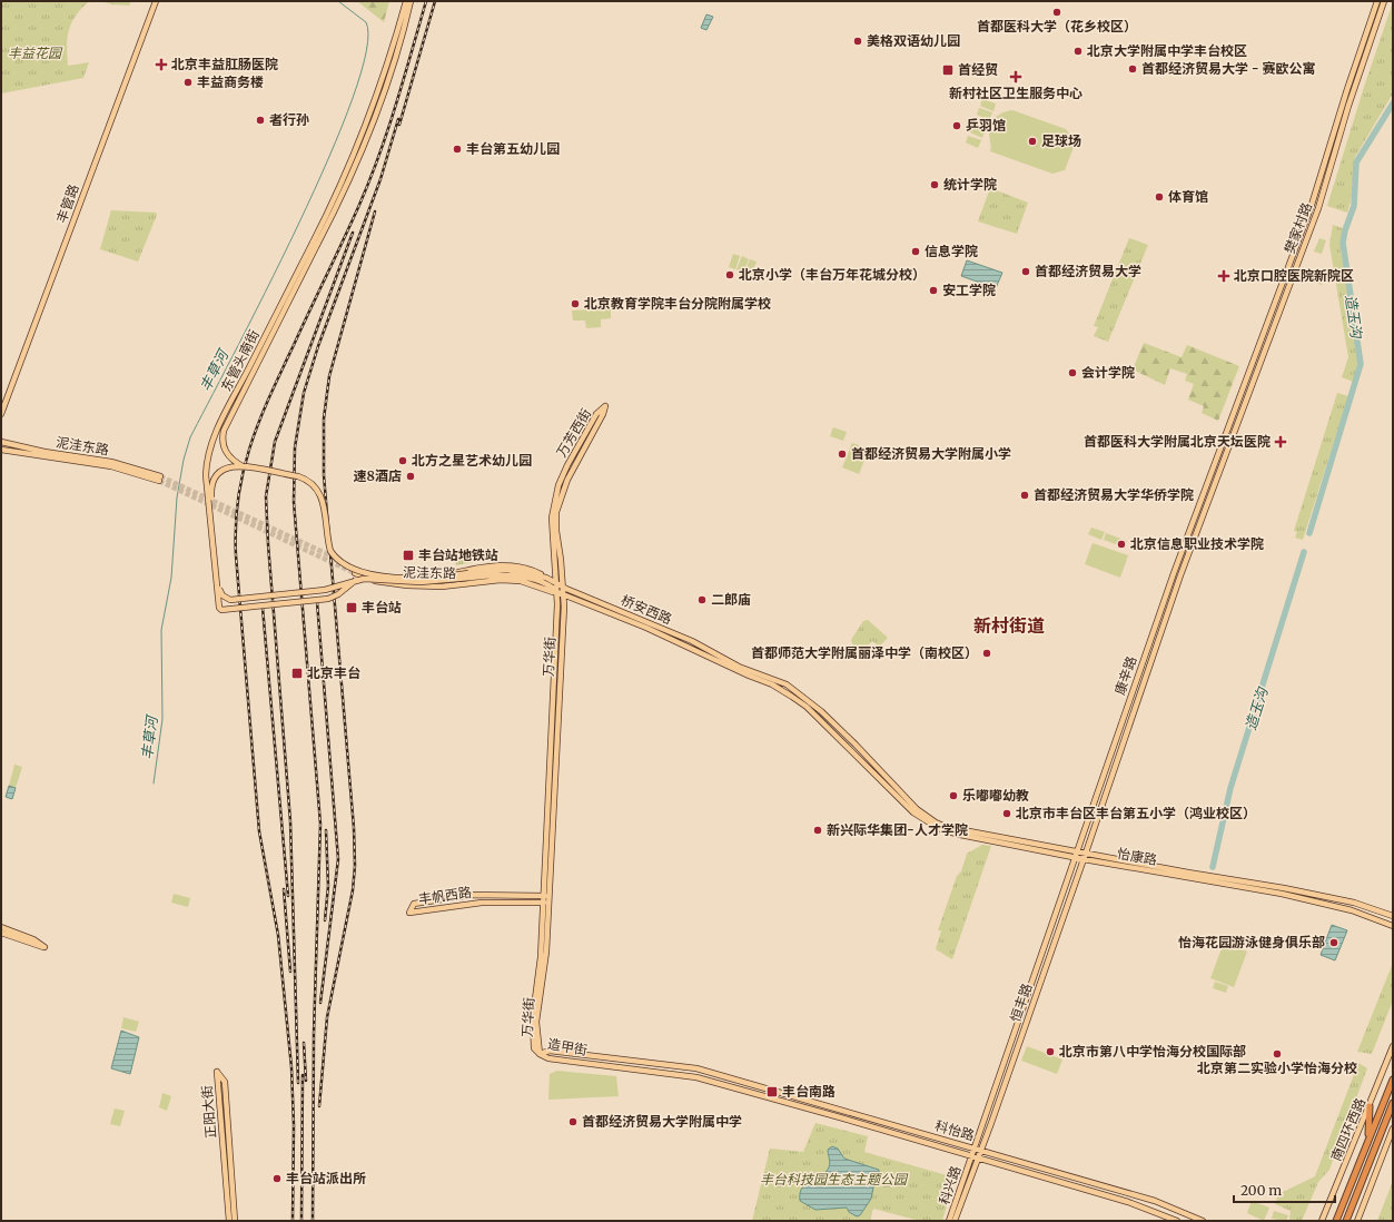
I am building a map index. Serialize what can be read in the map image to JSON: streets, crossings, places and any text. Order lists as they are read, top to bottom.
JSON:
{
  "streets": {
    "highway": ["南四环西路"],
    "main road": [
      "丰管路",
      "樊家村路",
      "东管头南街",
      "万芳西街",
      "泥洼东路",
      "桥安西路",
      "万华街",
      "康辛路",
      "怡康路",
      "丰帆西路",
      "恒丰路",
      "造甲街",
      "正阳大街",
      "科怡路",
      "科兴路"
    ]
  },
  "crossings": [
    ["樊家村路", "康辛路"],
    ["万芳西街", "桥安西路"],
    ["万芳西街", "万华街"],
    ["泥洼东路", "桥安西路"],
    ["泥洼东路", "万华街"],
    ["桥安西路", "万华街"],
    ["桥安西路", "怡康路"],
    ["万华街", "丰帆西路"],
    ["万华街", "造甲街"],
    ["康辛路", "怡康路"],
    ["康辛路", "恒丰路"],
    ["怡康路", "恒丰路"],
    ["恒丰路", "科怡路"],
    ["恒丰路", "科兴路"],
    ["造甲街", "科怡路"],
    ["科怡路", "科兴路"]
  ],
  "districts": ["新村街道"],
  "water": ["造玉沟", "丰草河"],
  "parks": ["丰益花园", "丰台科技园生态主题公园"],
  "places": {
    "other": [
      "首都医科大学（花乡校区）",
      "美格双语幼儿园",
      "北京大学附属中学丰台校区",
      "首都经济贸易大学 - 赛欧公寓",
      "丰益商务楼",
      "者行孙",
      "乒羽馆",
      "足球场",
      "丰台第五幼儿园",
      "统计学院",
      "体育馆",
      "信息学院",
      "首都经济贸易大学",
      "北京小学（丰台万年花城分校）",
      "安工学院",
      "北京教育学院丰台分院附属学校",
      "会计学院",
      "首都经济贸易大学附属小学",
      "北方之星艺术幼儿园",
      "速8酒店",
      "首都经济贸易大学华侨学院",
      "北京信息职业技术学院",
      "二郎庙",
      "首都师范大学附属丽泽中学（南校区）",
      "乐嘟嘟幼教",
      "北京市丰台区丰台第五小学（鸿业校区）",
      "新兴际华集团-人才学院",
      "怡海花园游泳健身俱乐部",
      "北京市第八中学怡海分校国际部",
      "北京第二实验小学怡海分校",
      "首都经济贸易大学附属中学",
      "丰台站派出所"
    ],
    "health": [
      "北京丰益肛肠医院",
      "新村社区卫生服务中心",
      "北京口腔医院新院区",
      "首都医科大学附属北京天坛医院"
    ],
    "transit": [
      "首经贸",
      "丰台站地铁站",
      "丰台站",
      "北京丰台",
      "丰台南路"
    ]
  },
  "scale_bar": "200 m"
}
